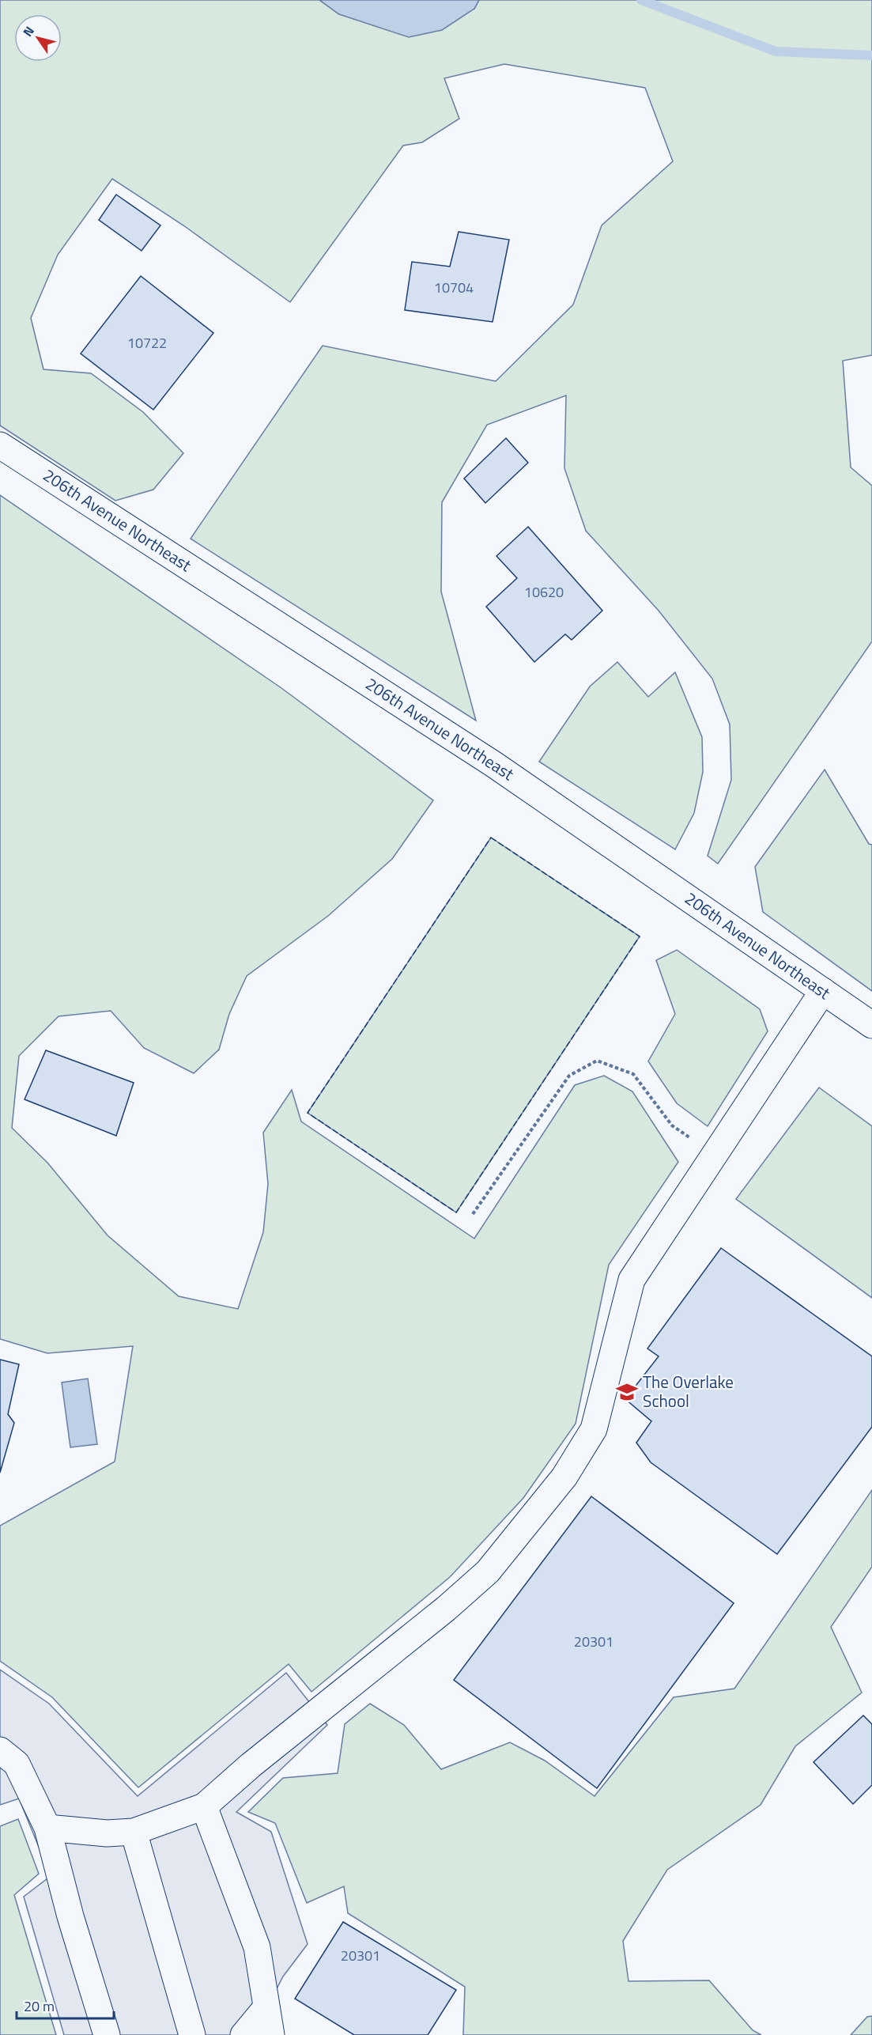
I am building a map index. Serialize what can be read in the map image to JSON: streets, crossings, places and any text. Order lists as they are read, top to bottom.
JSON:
{
  "streets": {
    "street": ["206th Avenue Northeast"]
  },
  "places": {
    "school or university": ["The Overlake School"]
  },
  "house_numbers": [
    "10704",
    "10722",
    "10620",
    "20301",
    "20301"
  ],
  "scale_bar": "20 m",
  "north": "top left"
}
